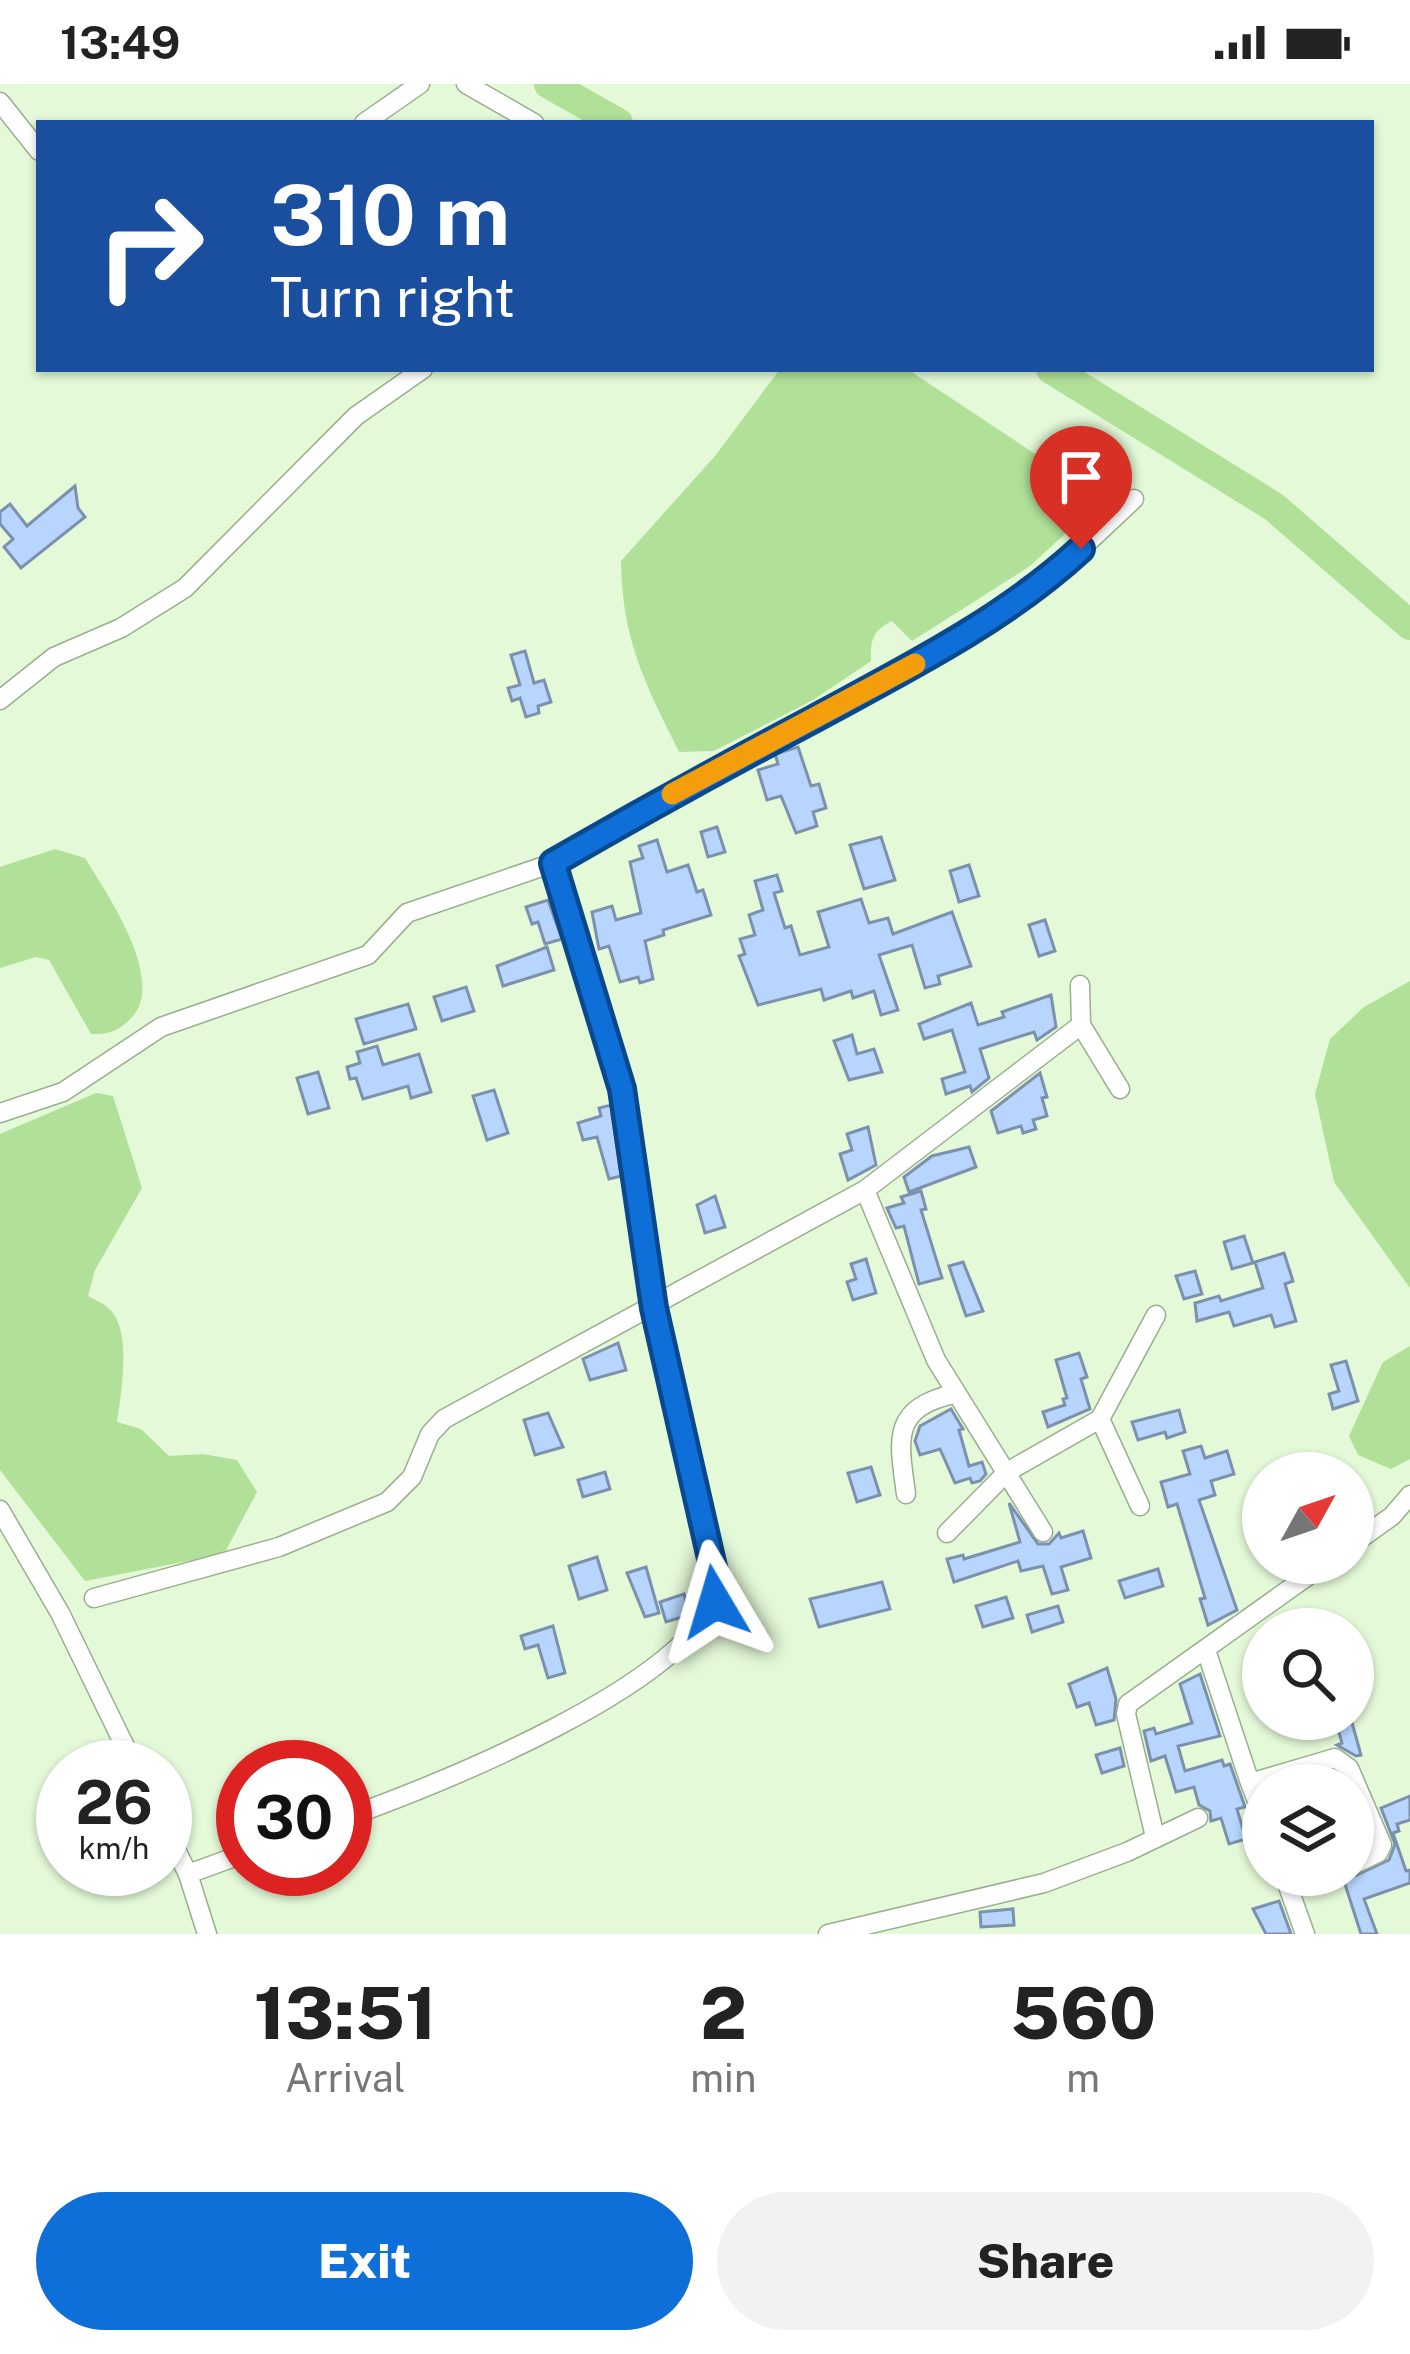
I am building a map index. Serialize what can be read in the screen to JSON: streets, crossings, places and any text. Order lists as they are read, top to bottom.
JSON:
{
  "north": "top right",
  "page": {
    "status": "13:49",
    "turn": ["310 m", "Turn right"],
    "speed": "26 km/h",
    "limit": "30",
    "eta": [
      "13:51",
      "Arrival",
      "2",
      "min",
      "560",
      "m"
    ],
    "buttons": ["Exit", "Share"]
  }
}
